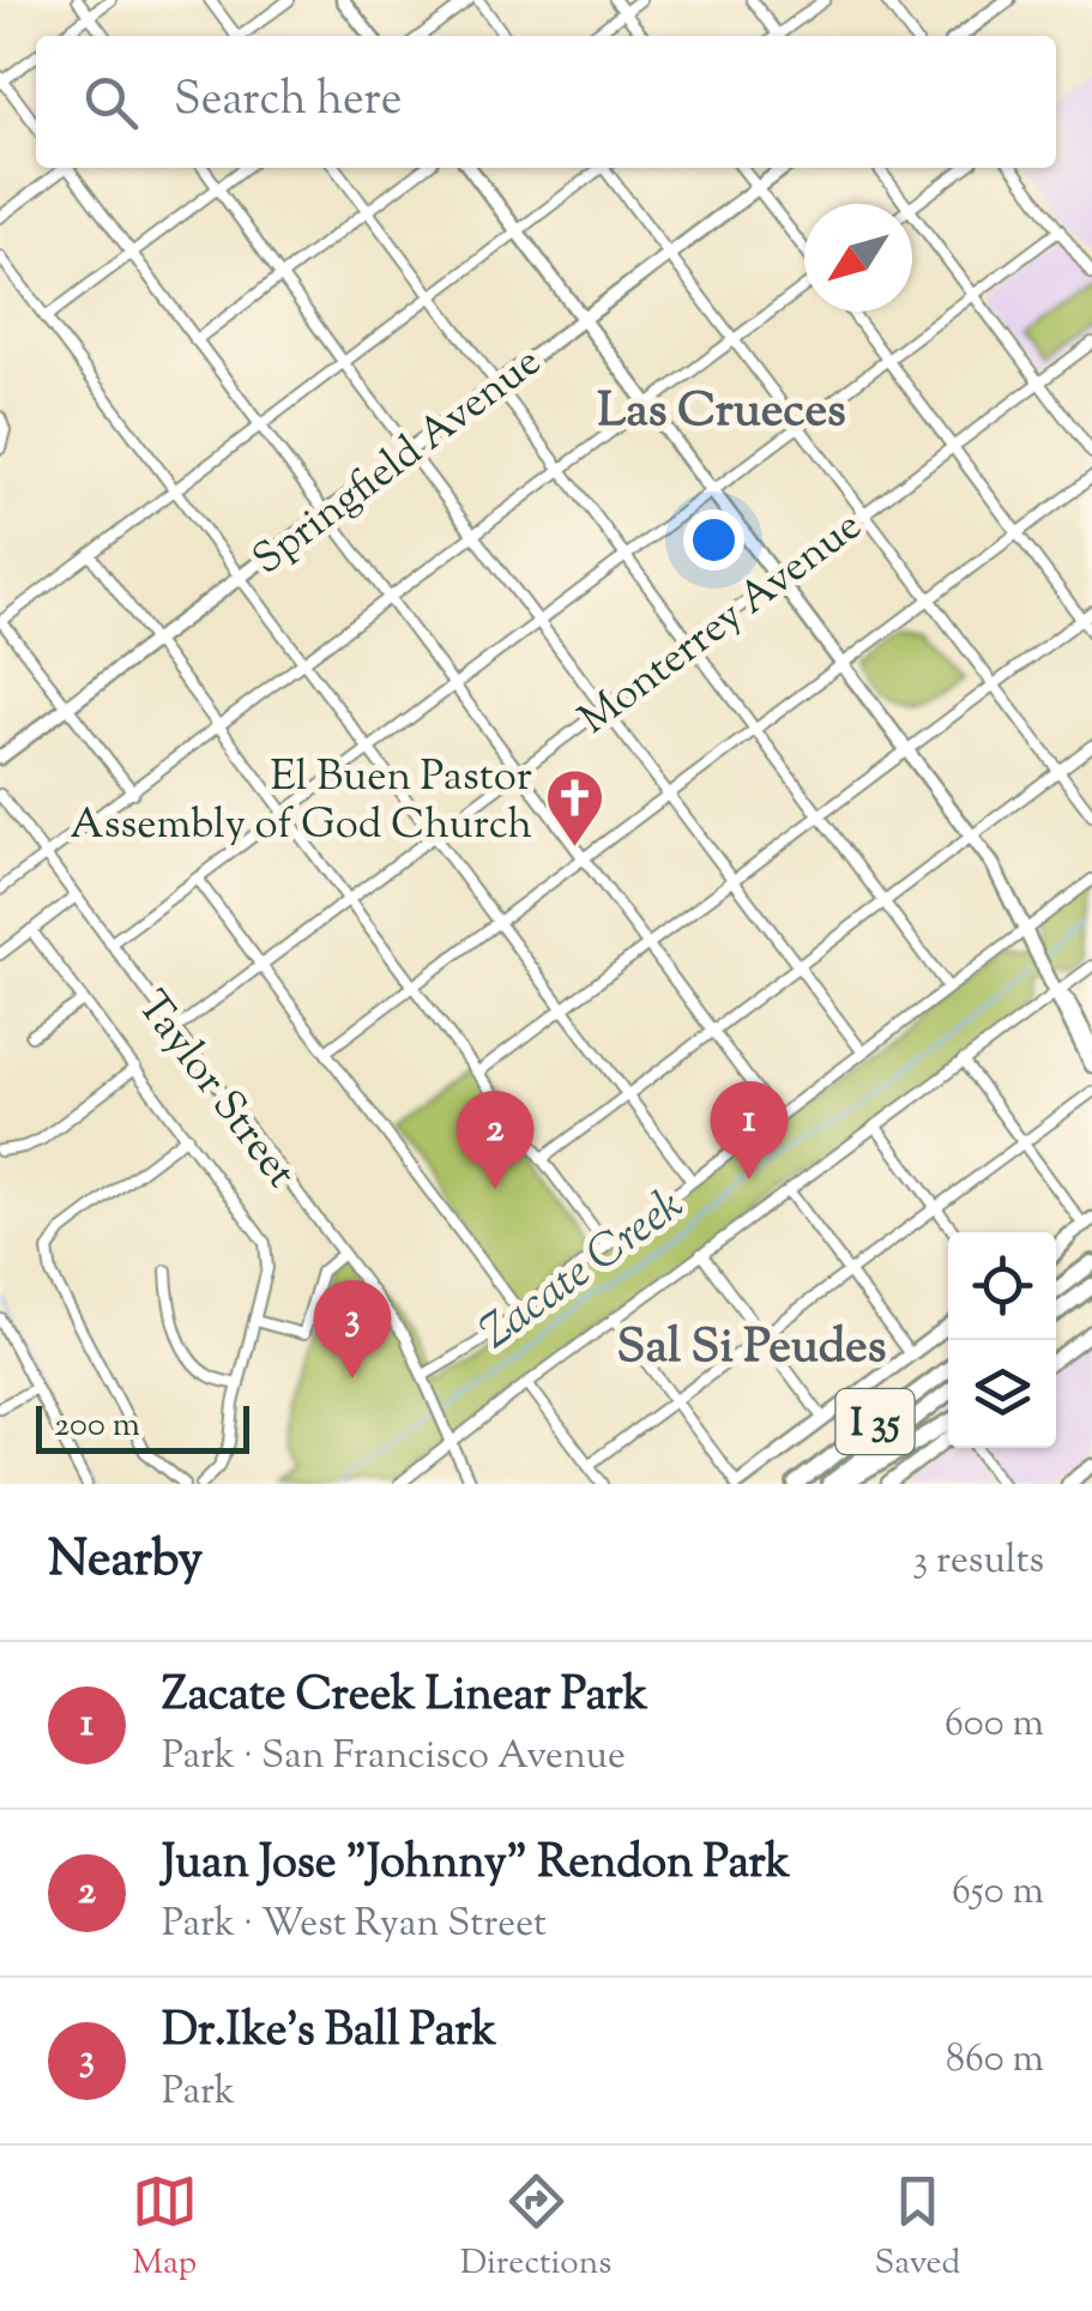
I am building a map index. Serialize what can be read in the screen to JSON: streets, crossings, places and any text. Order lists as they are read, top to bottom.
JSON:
{
  "streets": {
    "highway": ["I 35"],
    "main road": ["Springfield Avenue"],
    "street": ["Monterrey Avenue", "Taylor Street"]
  },
  "crossings": [
    ["Monterrey Avenue", "Taylor Street"]
  ],
  "districts": ["Las Crueces", "Sal Si Peudes"],
  "water": ["Zacate Creek"],
  "places": {
    "church": ["El Buen Pastor Assembly of God Church"]
  },
  "scale_bar": "200 m",
  "north": "bottom left",
  "page": {
    "search": "Search here",
    "pins": ["1", "2", "3"],
    "scale": "200 m",
    "heading": ["Nearby", "3 results"],
    "list": [
      {
        "mark": "1",
        "name": "Zacate Creek Linear Park",
        "note": "Park · San Francisco Avenue",
        "value": "600 m"
      },
      {
        "mark": "2",
        "name": "Juan Jose \"Johnny\" Rendon Park",
        "note": "Park · West Ryan Street",
        "value": "650 m"
      },
      {
        "mark": "3",
        "name": "Dr.Ike's Ball Park",
        "note": "Park",
        "value": "860 m"
      }
    ],
    "nav": ["Map", "Directions", "Saved"]
  }
}
